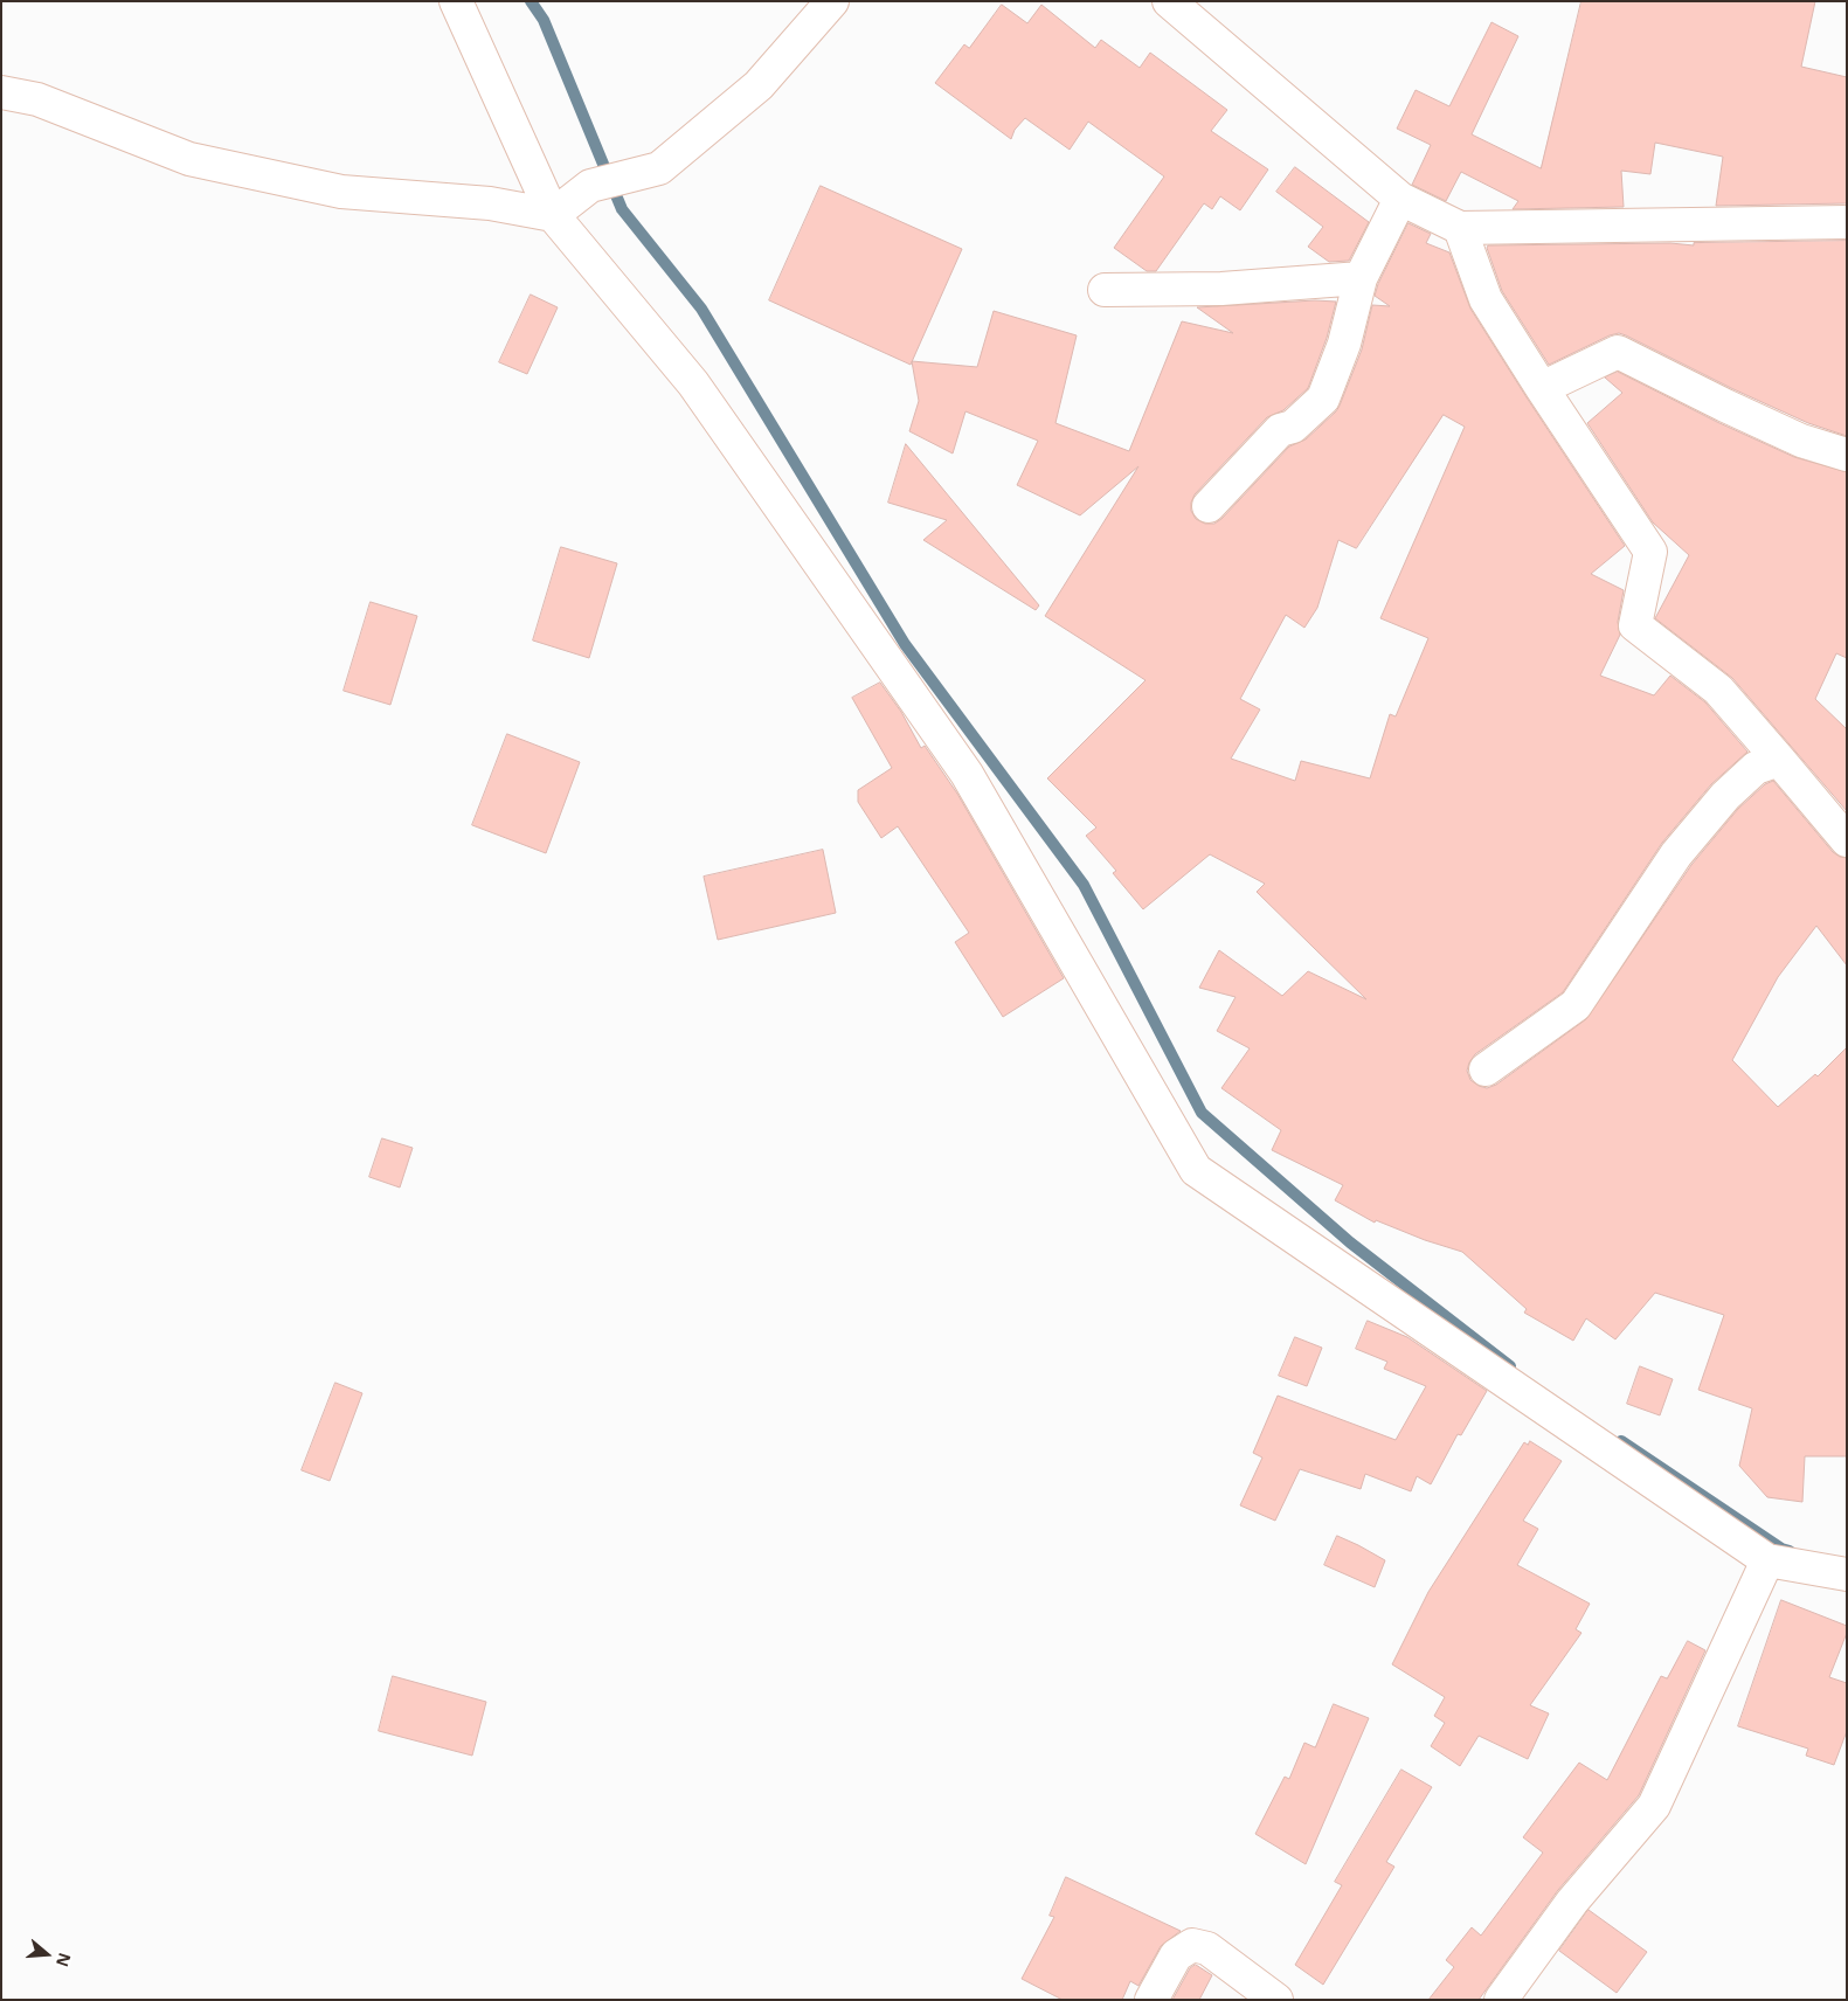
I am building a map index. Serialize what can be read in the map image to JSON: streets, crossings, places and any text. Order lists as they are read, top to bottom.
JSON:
{
  "north": "right"
}
